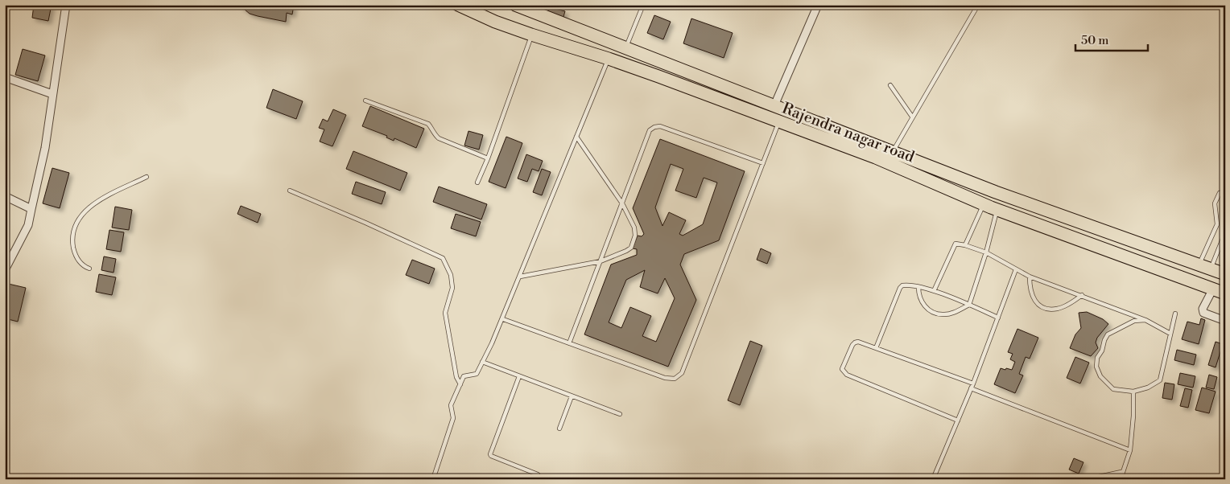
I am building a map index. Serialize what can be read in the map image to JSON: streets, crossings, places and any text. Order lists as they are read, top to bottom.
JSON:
{
  "streets": {
    "main road": ["Rajendra nagar road"]
  },
  "scale_bar": "50 m"
}
